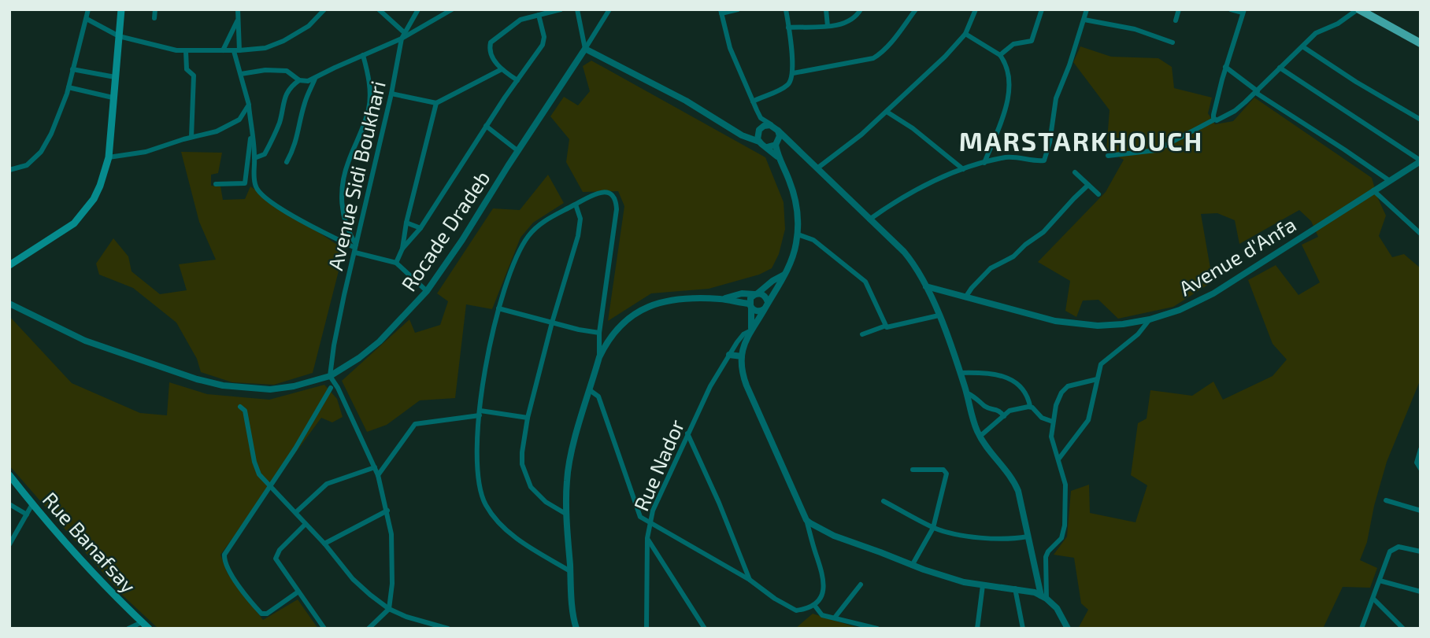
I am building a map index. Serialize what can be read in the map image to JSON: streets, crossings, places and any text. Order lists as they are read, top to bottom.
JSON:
{
  "streets": {
    "main road": ["Rue Banafsay"],
    "street": [
      "Avenue Sidi Boukhari",
      "Rocade Dradeb",
      "Avenue d'Anfa",
      "Rue Nador"
    ]
  },
  "crossings": [
    ["Avenue Sidi Boukhari", "Rocade Dradeb"]
  ],
  "districts": ["MARSTARKHOUCH"]
}
